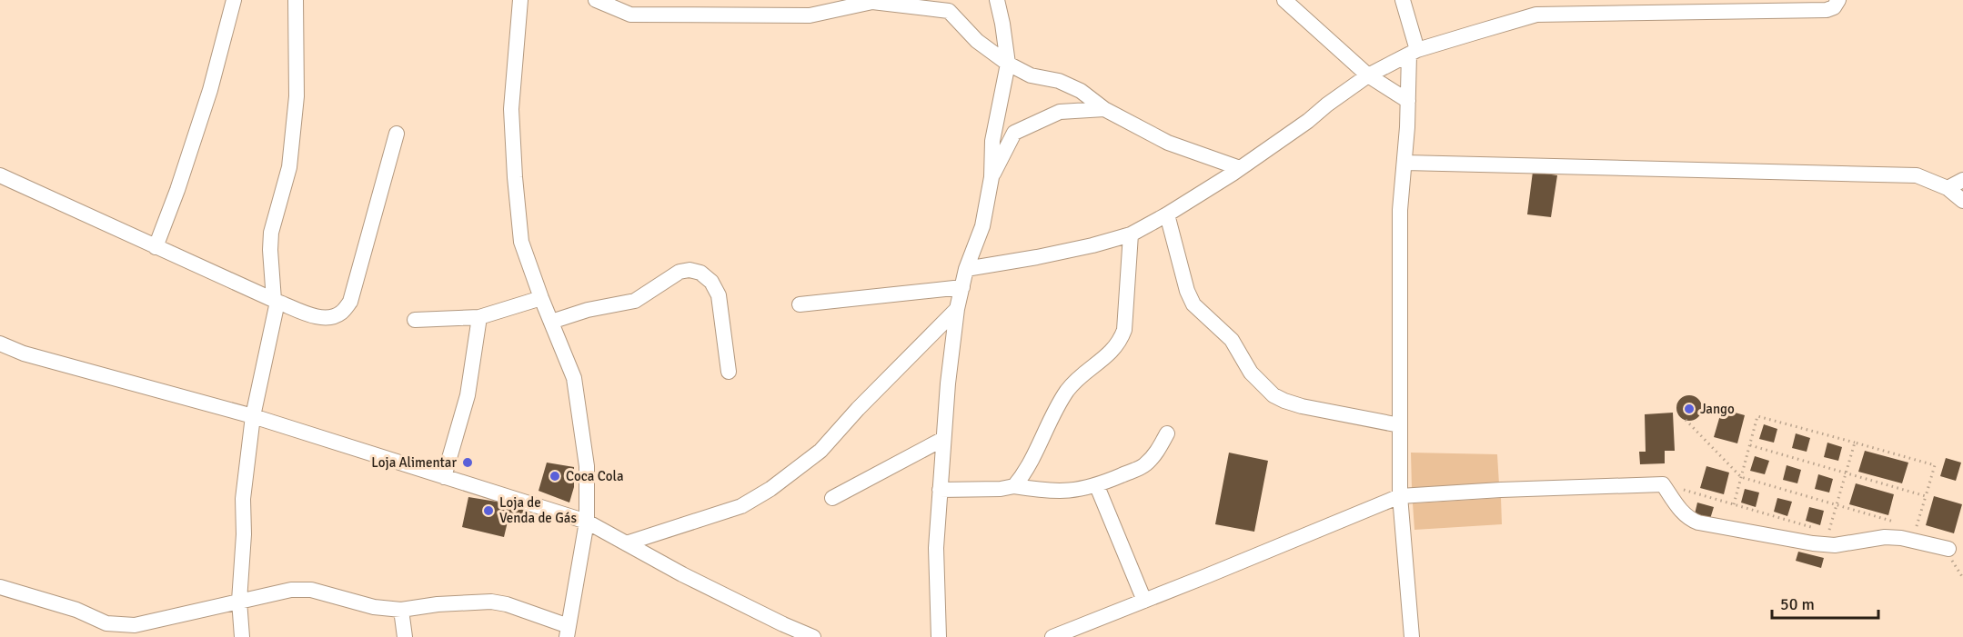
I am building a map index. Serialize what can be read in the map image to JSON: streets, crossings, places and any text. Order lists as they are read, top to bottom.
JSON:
{
  "places": [
    "Jango",
    "Loja Alimentar",
    "Coca Cola",
    "Loja de Venda de Gás"
  ],
  "scale_bar": "50 m"
}
